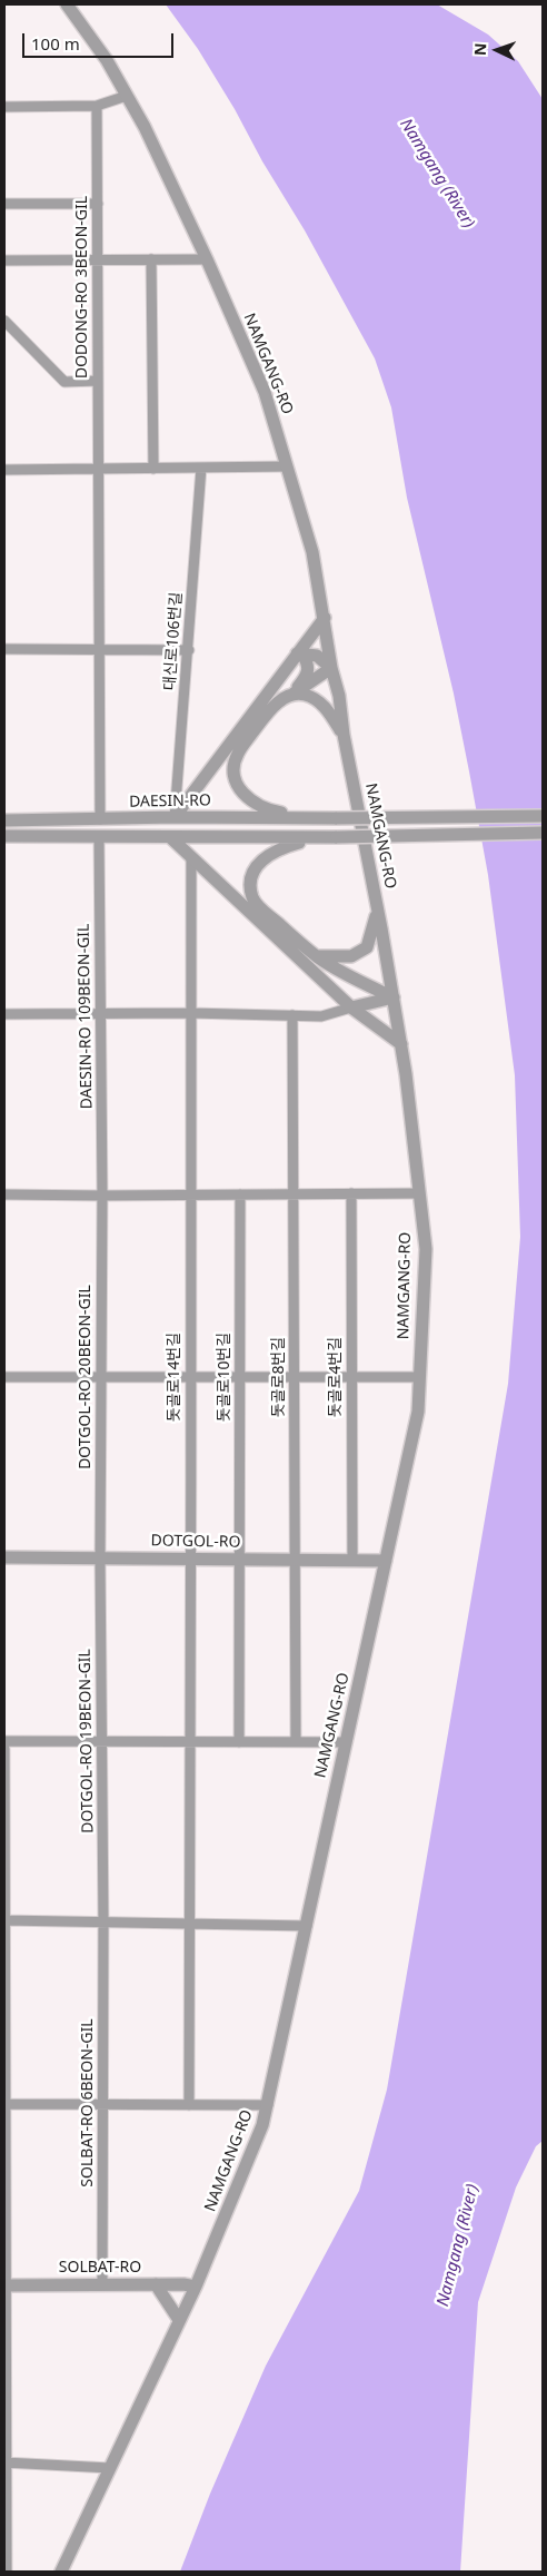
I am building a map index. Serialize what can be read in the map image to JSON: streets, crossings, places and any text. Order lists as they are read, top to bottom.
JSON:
{
  "streets": {
    "street": [
      "DODONG-RO 3BEON-GIL",
      "NAMGANG-RO",
      "대신로106번길",
      "DAESIN-RO",
      "DAESIN-RO 109BEON-GIL",
      "DOTGOL-RO 20BEON-GIL",
      "돗골로14번길",
      "돗골로10번길",
      "돗골로8번길",
      "돗골로4번길",
      "DOTGOL-RO",
      "DOTGOL-RO 19BEON-GIL",
      "SOLBAT-RO 6BEON-GIL",
      "SOLBAT-RO"
    ]
  },
  "crossings": [
    ["DODONG-RO 3BEON-GIL", "DAESIN-RO"],
    ["NAMGANG-RO", "DOTGOL-RO"],
    ["NAMGANG-RO", "SOLBAT-RO"],
    ["대신로106번길", "DAESIN-RO"],
    ["DAESIN-RO 109BEON-GIL", "DOTGOL-RO 20BEON-GIL"],
    ["DOTGOL-RO 20BEON-GIL", "DOTGOL-RO"],
    ["DOTGOL-RO 20BEON-GIL", "DOTGOL-RO 19BEON-GIL"],
    ["돗골로14번길", "DOTGOL-RO"],
    ["돗골로10번길", "DOTGOL-RO"],
    ["돗골로8번길", "DOTGOL-RO"],
    ["돗골로4번길", "DOTGOL-RO"],
    ["DOTGOL-RO", "DOTGOL-RO 19BEON-GIL"],
    ["DOTGOL-RO 19BEON-GIL", "SOLBAT-RO 6BEON-GIL"],
    ["SOLBAT-RO 6BEON-GIL", "SOLBAT-RO"]
  ],
  "water": ["Namgang (River)"],
  "scale_bar": "100 m",
  "north": "left"
}
